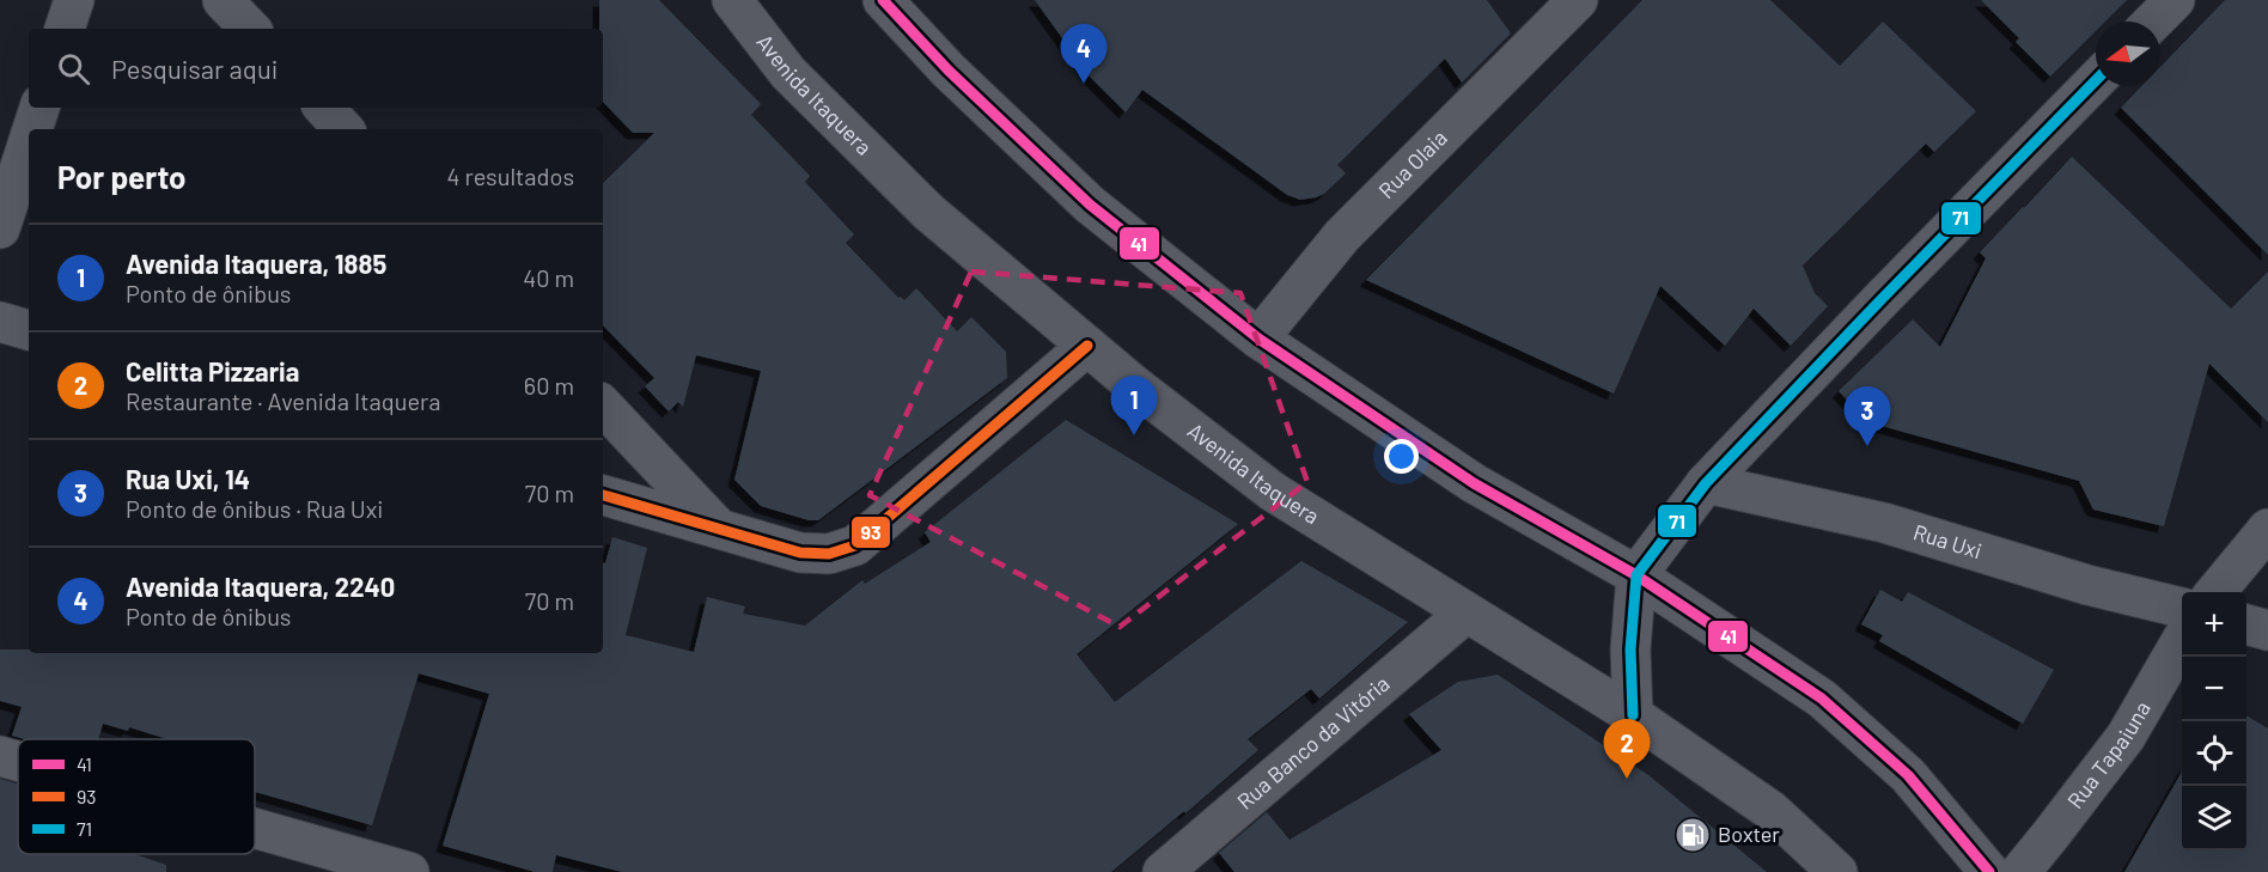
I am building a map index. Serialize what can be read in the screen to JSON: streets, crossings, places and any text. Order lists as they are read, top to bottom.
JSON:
{
  "streets": {
    "main road": ["Avenida Itaquera"],
    "street": [
      "Rua Olaia",
      "Rua Uxi",
      "Rua Banco da Vitória",
      "Rua Tapaiuna"
    ]
  },
  "crossings": [
    ["Avenida Itaquera", "Rua Banco da Vitória"]
  ],
  "places": {
    "fuel station": ["Boxter"]
  },
  "lines": ["transit line 41", "transit line 71", "transit line 93"],
  "legend": ["41", "93", "71"],
  "north": "left",
  "page": {
    "pins": [
      "4",
      "1",
      "3",
      "2"
    ],
    "search": "Pesquisar aqui",
    "heading": ["Por perto", "4 resultados"],
    "list": [
      {
        "mark": "1",
        "name": "Avenida Itaquera, 1885",
        "note": "Ponto de ônibus",
        "value": "40 m"
      },
      {
        "mark": "2",
        "name": "Celitta Pizzaria",
        "note": "Restaurante · Avenida Itaquera",
        "value": "60 m"
      },
      {
        "mark": "3",
        "name": "Rua Uxi, 14",
        "note": "Ponto de ônibus · Rua Uxi",
        "value": "70 m"
      },
      {
        "mark": "4",
        "name": "Avenida Itaquera, 2240",
        "note": "Ponto de ônibus",
        "value": "70 m"
      }
    ],
    "map_buttons": ["+", "−"]
  }
}
